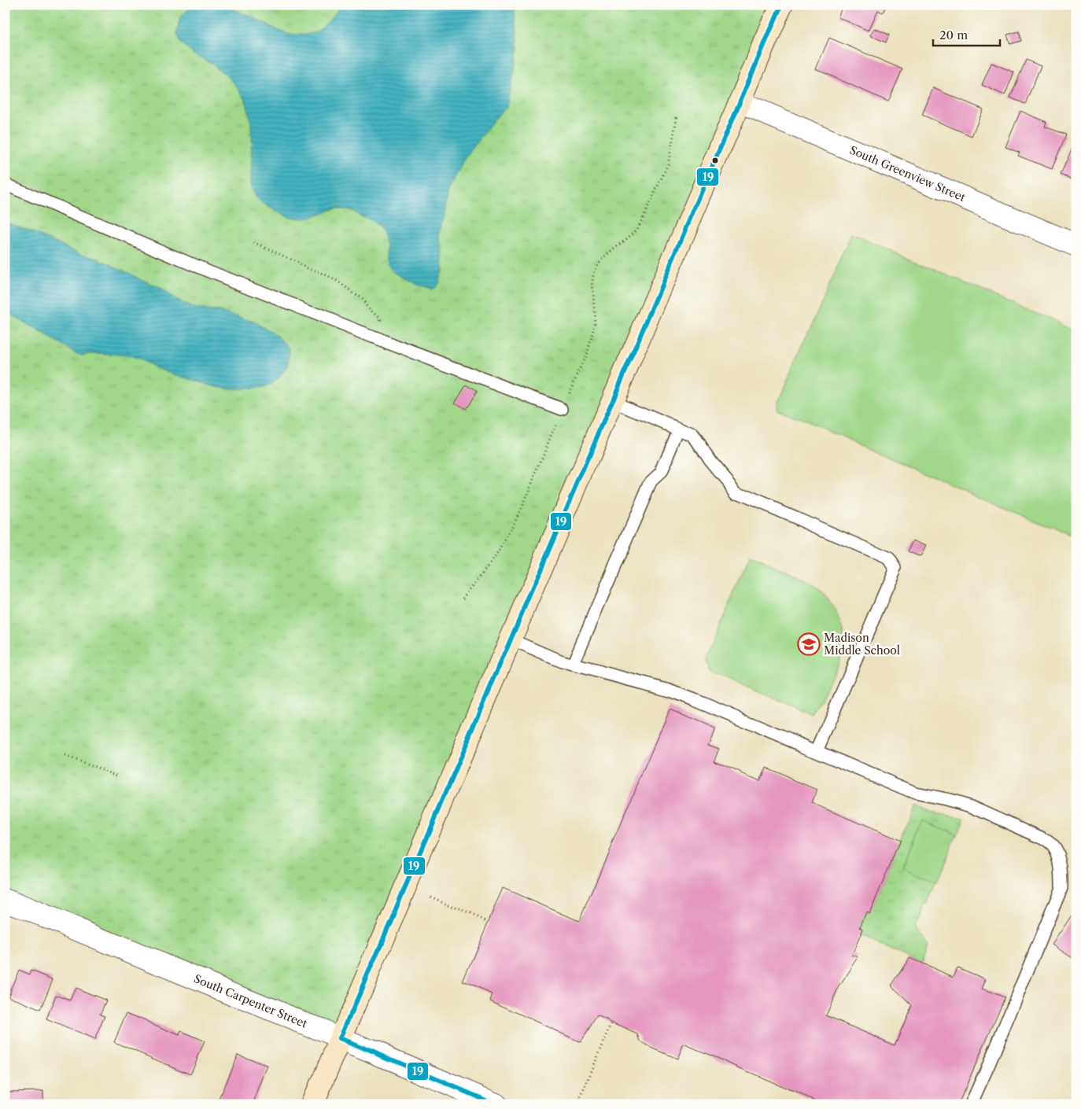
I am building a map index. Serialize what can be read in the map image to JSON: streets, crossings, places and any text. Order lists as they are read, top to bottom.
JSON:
{
  "streets": {
    "street": ["South Greenview Street", "South Carpenter Street"]
  },
  "places": {
    "school or university": ["Madison Middle School"]
  },
  "lines": ["transit line 19"],
  "scale_bar": "20 m"
}
